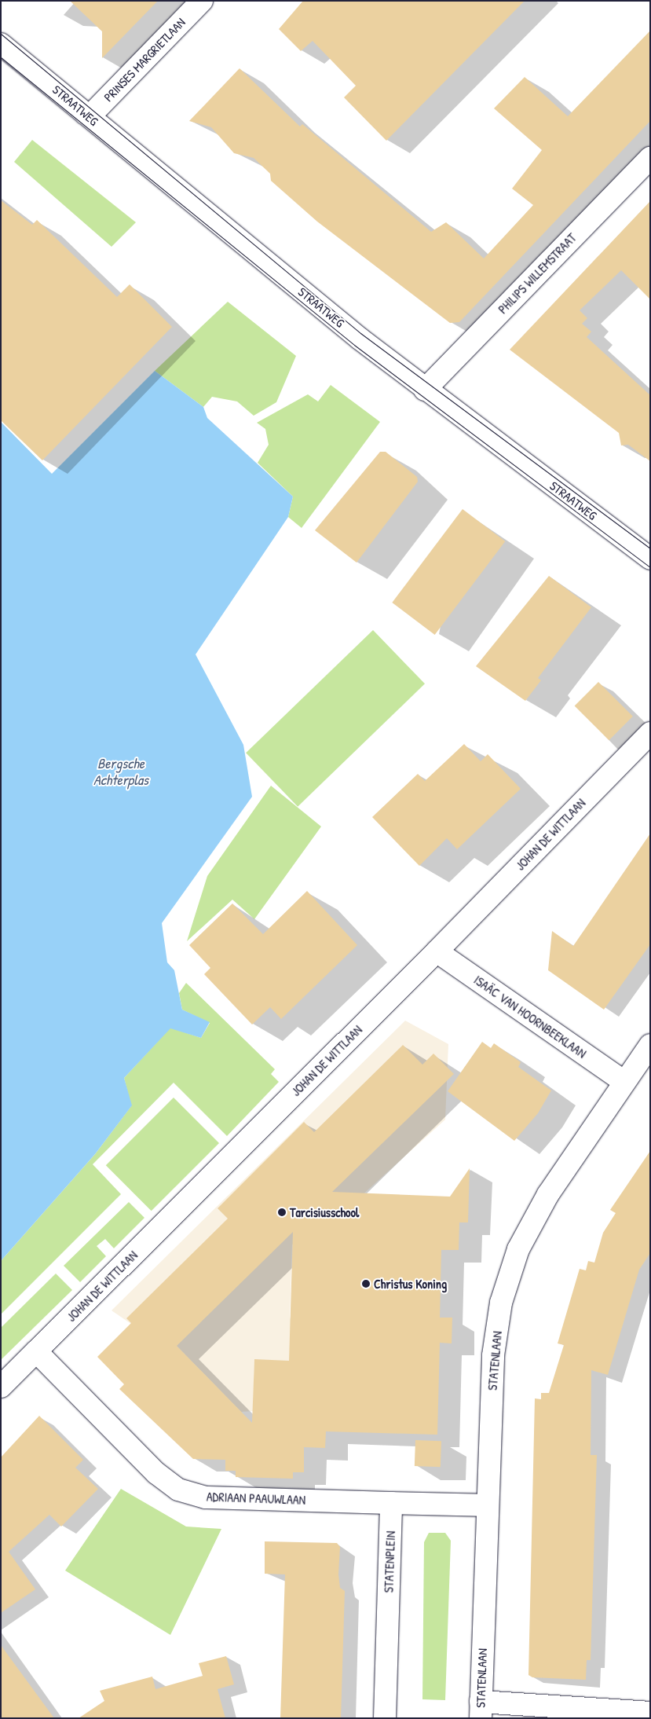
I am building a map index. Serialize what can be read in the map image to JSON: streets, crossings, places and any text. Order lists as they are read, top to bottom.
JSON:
{
  "streets": {
    "street": [
      "PRINSES MARGRIETLAAN",
      "STRAATWEG",
      "PHILIPS WILLEMSTRAAT",
      "JOHAN DE WITTLAAN",
      "ISAÄC VAN HOORNBEEKLAAN",
      "STATENLAAN",
      "ADRIAAN PAAUWLAAN",
      "STATENPLEIN"
    ]
  },
  "crossings": [
    ["PRINSES MARGRIETLAAN", "STRAATWEG"],
    ["STRAATWEG", "PHILIPS WILLEMSTRAAT"],
    ["JOHAN DE WITTLAAN", "ISAÄC VAN HOORNBEEKLAAN"],
    ["JOHAN DE WITTLAAN", "ADRIAAN PAAUWLAAN"],
    ["ISAÄC VAN HOORNBEEKLAAN", "STATENLAAN"],
    ["ADRIAAN PAAUWLAAN", "STATENPLEIN"]
  ],
  "water": ["Bergsche Achterplas"],
  "places": ["Tarcisiusschool", "Christus Koning"]
}
